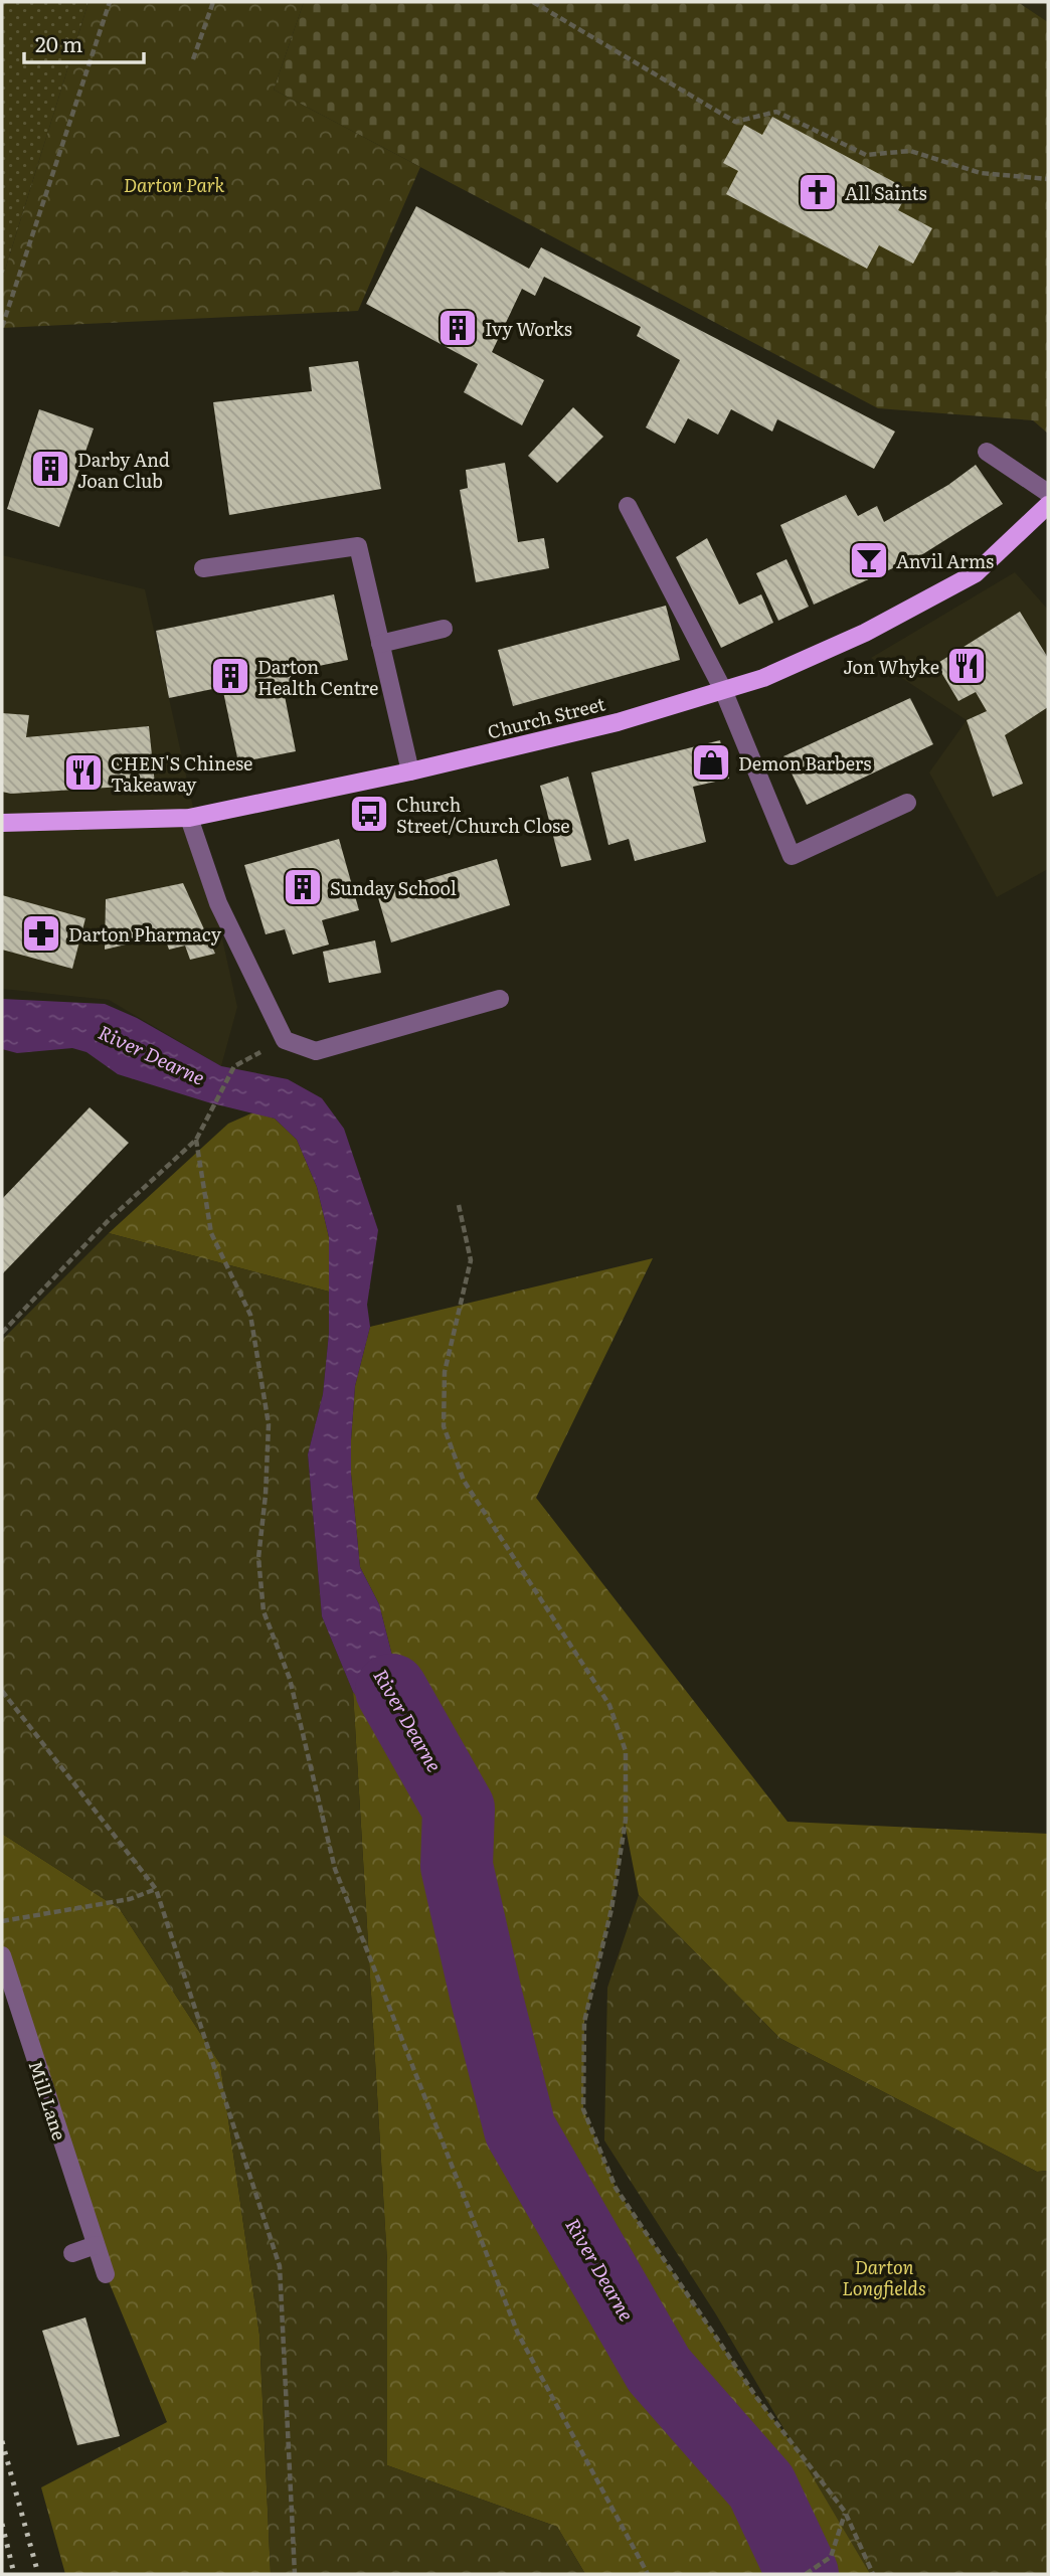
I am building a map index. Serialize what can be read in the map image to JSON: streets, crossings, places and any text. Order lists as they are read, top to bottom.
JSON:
{
  "streets": {
    "main road": ["Church Street"],
    "street": ["Mill Lane"]
  },
  "water": ["River Dearne"],
  "parks": ["Darton Park", "Darton Longfields"],
  "places": {
    "church": ["All Saints"],
    "building": [
      "Ivy Works",
      "Darby And Joan Club",
      "Darton Health Centre",
      "Sunday School"
    ],
    "bar": ["Anvil Arms"],
    "restaurant": ["Jon Whyke", "CHEN'S Chinese Takeaway"],
    "shop": ["Demon Barbers"],
    "bus stop": ["Church Street/Church Close"],
    "pharmacy": ["Darton Pharmacy"]
  },
  "scale_bar": "20 m"
}
